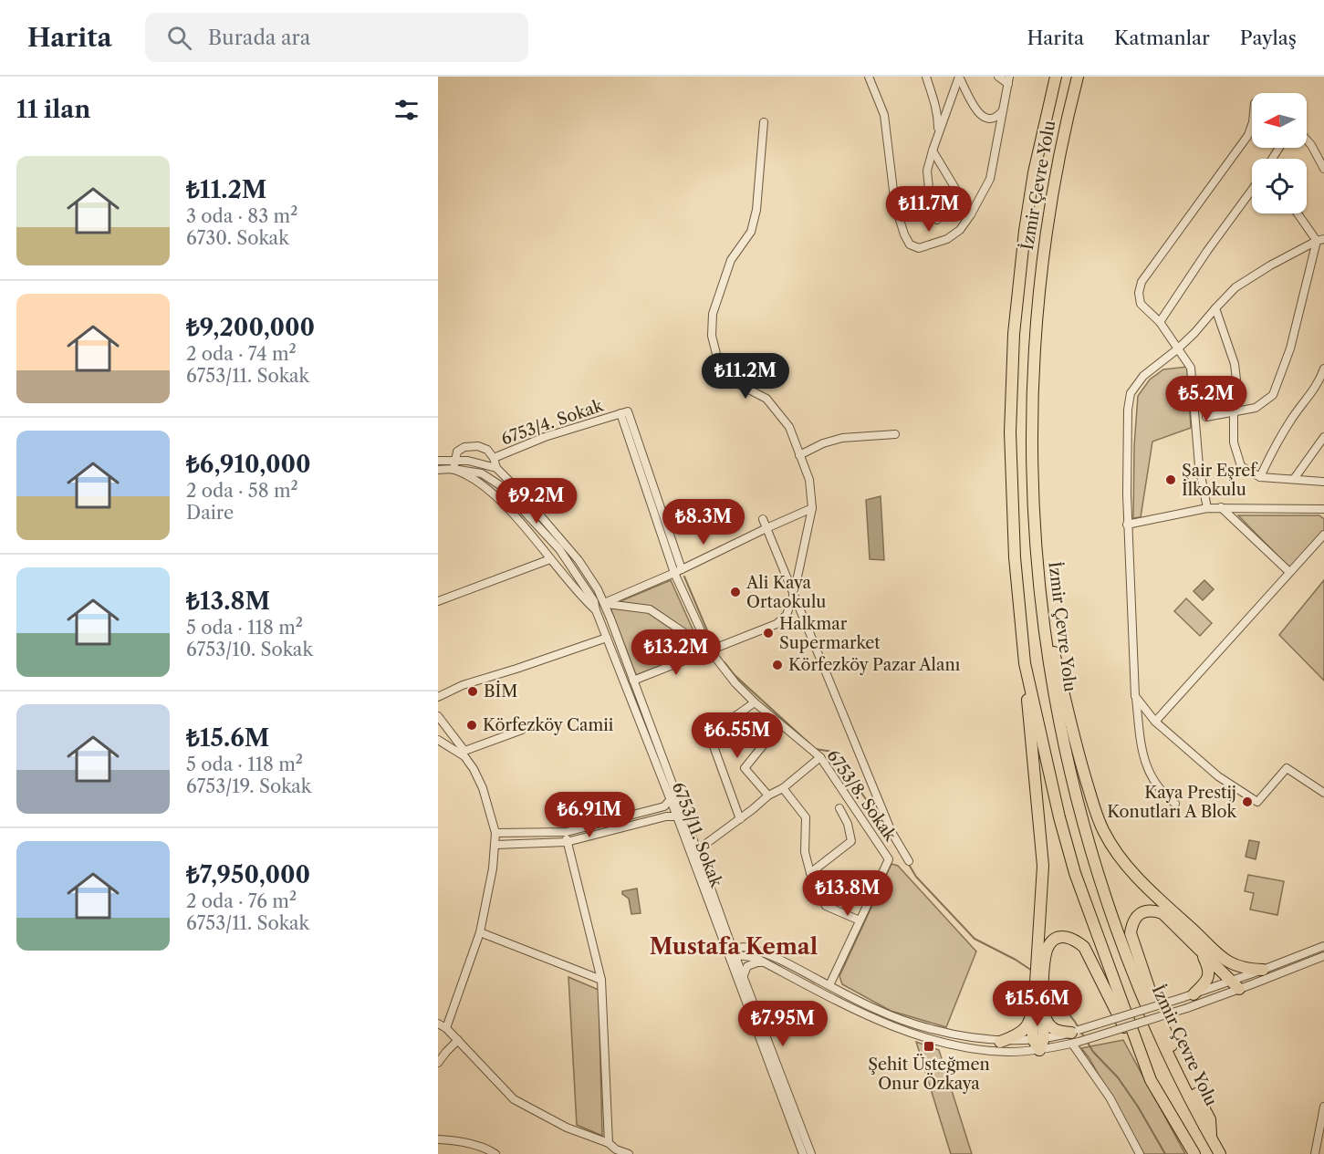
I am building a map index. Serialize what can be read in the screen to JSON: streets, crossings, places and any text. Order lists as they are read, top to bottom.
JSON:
{
  "streets": {
    "highway": ["İzmir Çevre Yolu"],
    "street": ["6753/4. Sokak", "6753/8. Sokak", "6753/11. Sokak"]
  },
  "crossings": [
    ["6753/4. Sokak", "6753/8. Sokak"],
    ["6753/4. Sokak", "6753/11. Sokak"]
  ],
  "districts": ["Mustafa Kemal"],
  "places": {
    "other": [
      "Şair Eşref İlkokulu",
      "Ali Kaya Ortaokulu",
      "Halkmar Supermarket",
      "Körfezköy Pazar Alanı",
      "BİM",
      "Körfezköy Camii",
      "Kaya Prestij Konutları A Blok"
    ],
    "transit": ["Şehit Üsteğmen Onur Özkaya"]
  },
  "north": "left",
  "page": {
    "header": "Harita",
    "search": "Burada ara",
    "nav": ["Harita", "Katmanlar", "Paylaş"],
    "heading": "11 ilan",
    "list": [
      {
        "name": "₺11.2M",
        "note": "3 oda · 83 m² · 6730. Sokak"
      },
      {
        "name": "₺9,200,000",
        "note": "2 oda · 74 m² · 6753/11. Sokak"
      },
      {
        "name": "₺6,910,000",
        "note": "2 oda · 58 m² · Daire"
      },
      {
        "name": "₺13.8M",
        "note": "5 oda · 118 m² · 6753/10. Sokak"
      },
      {
        "name": "₺15.6M",
        "note": "5 oda · 118 m² · 6753/19. Sokak"
      },
      {
        "name": "₺7,950,000",
        "note": "2 oda · 76 m² · 6753/11. Sokak"
      }
    ],
    "price": [
      "₺11.7M",
      "₺11.2M",
      "₺5.2M",
      "₺9.2M",
      "₺8.3M",
      "₺13.2M",
      "₺6.55M",
      "₺6.91M",
      "₺13.8M",
      "₺15.6M",
      "₺7.95M"
    ]
  }
}
